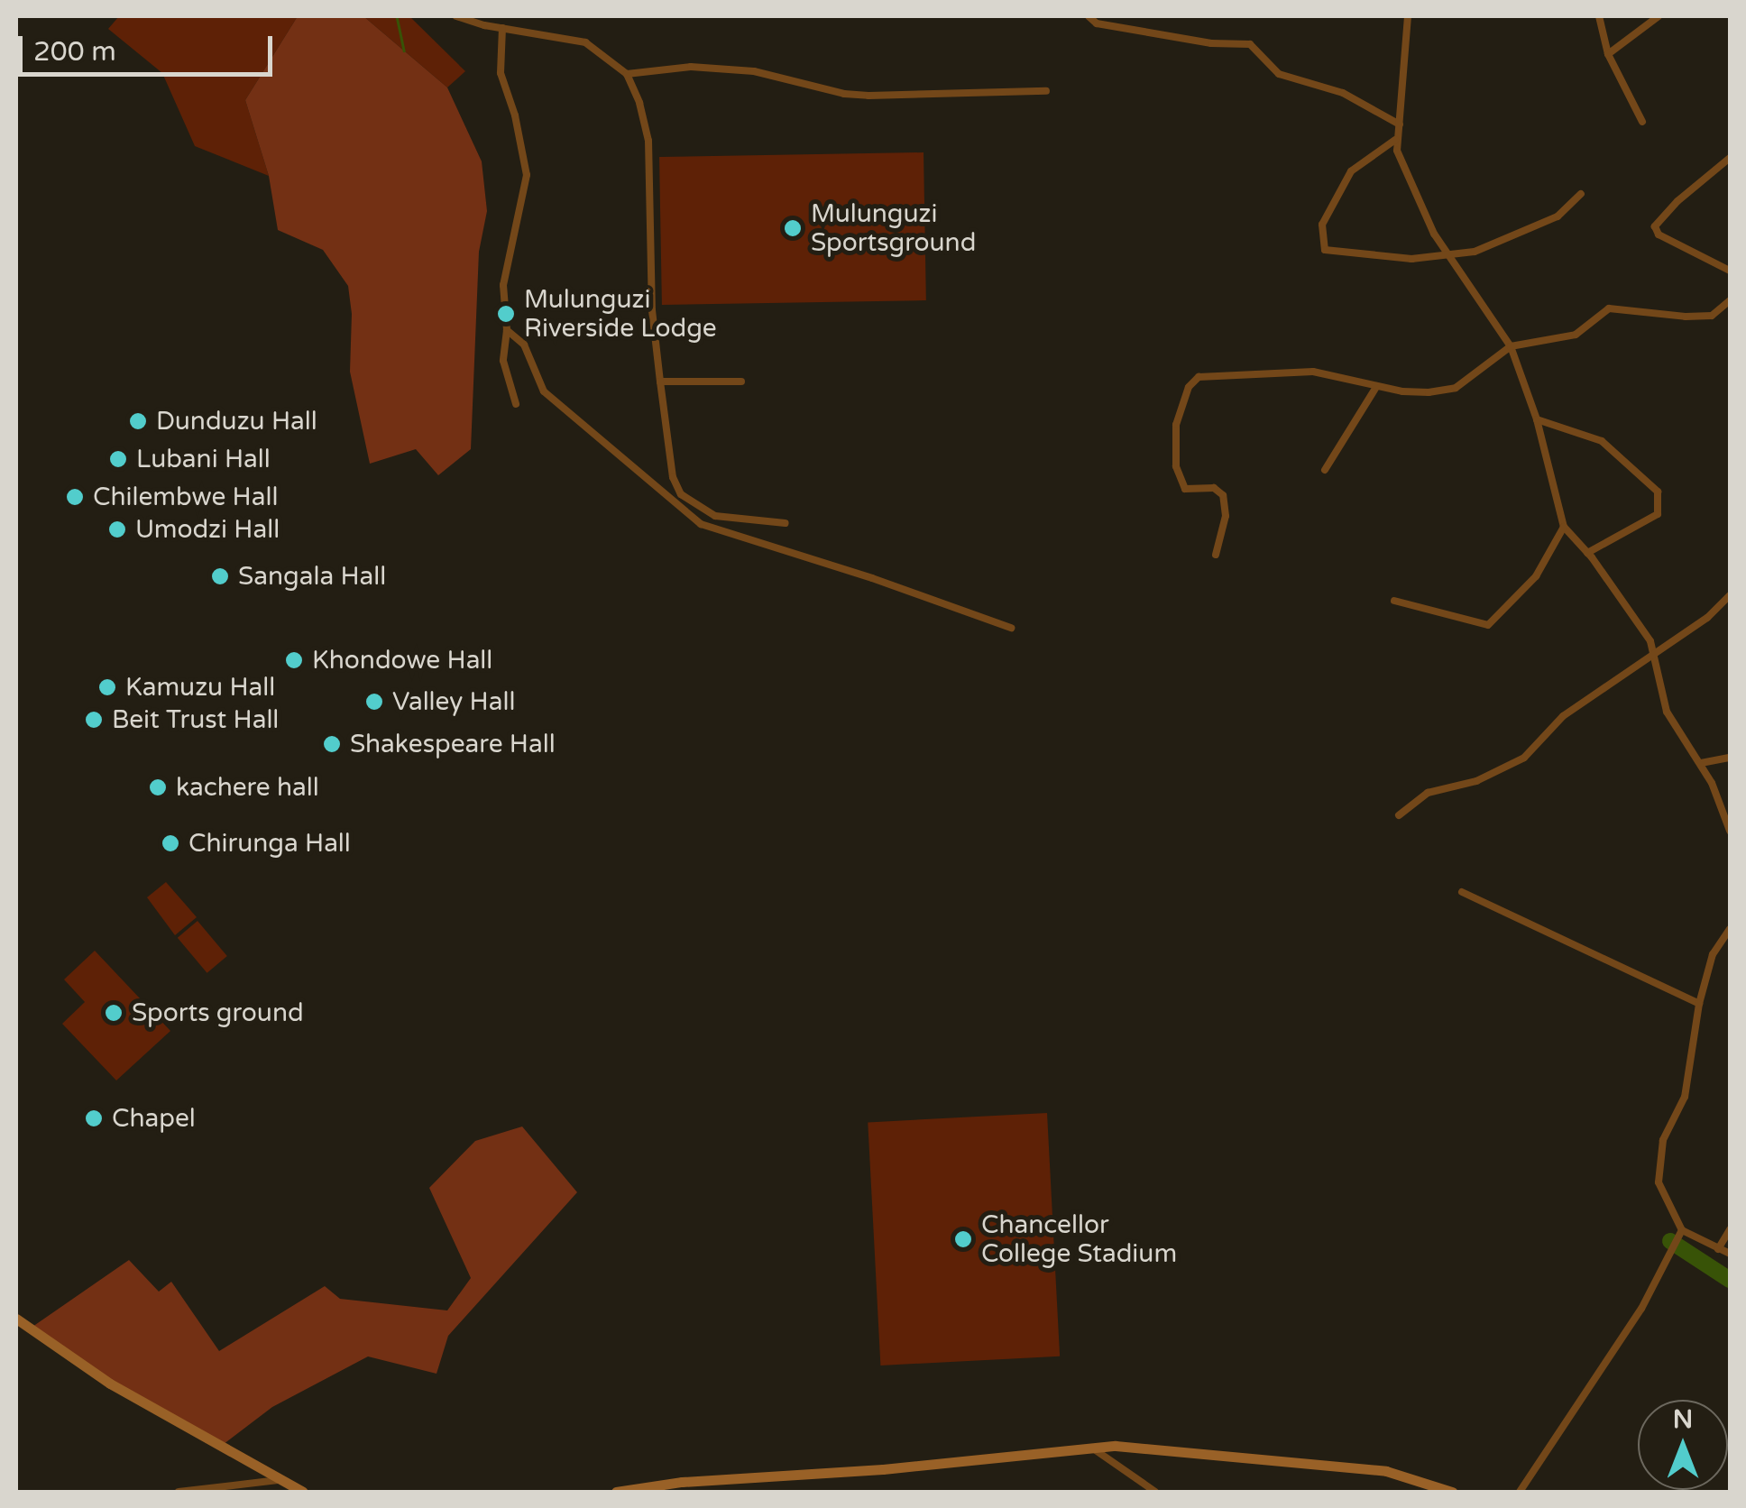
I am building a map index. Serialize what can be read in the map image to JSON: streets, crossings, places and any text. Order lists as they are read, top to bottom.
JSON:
{
  "places": [
    "Mulunguzi Sportsground",
    "Mulunguzi Riverside Lodge",
    "Dunduzu Hall",
    "Lubani Hall",
    "Chilembwe Hall",
    "Umodzi Hall",
    "Sangala Hall",
    "Khondowe Hall",
    "Kamuzu Hall",
    "Valley Hall",
    "Beit Trust Hall",
    "Shakespeare Hall",
    "kachere hall",
    "Chirunga Hall",
    "Sports ground",
    "Chapel",
    "Chancellor College Stadium"
  ],
  "scale_bar": "200 m",
  "north": "top"
}
